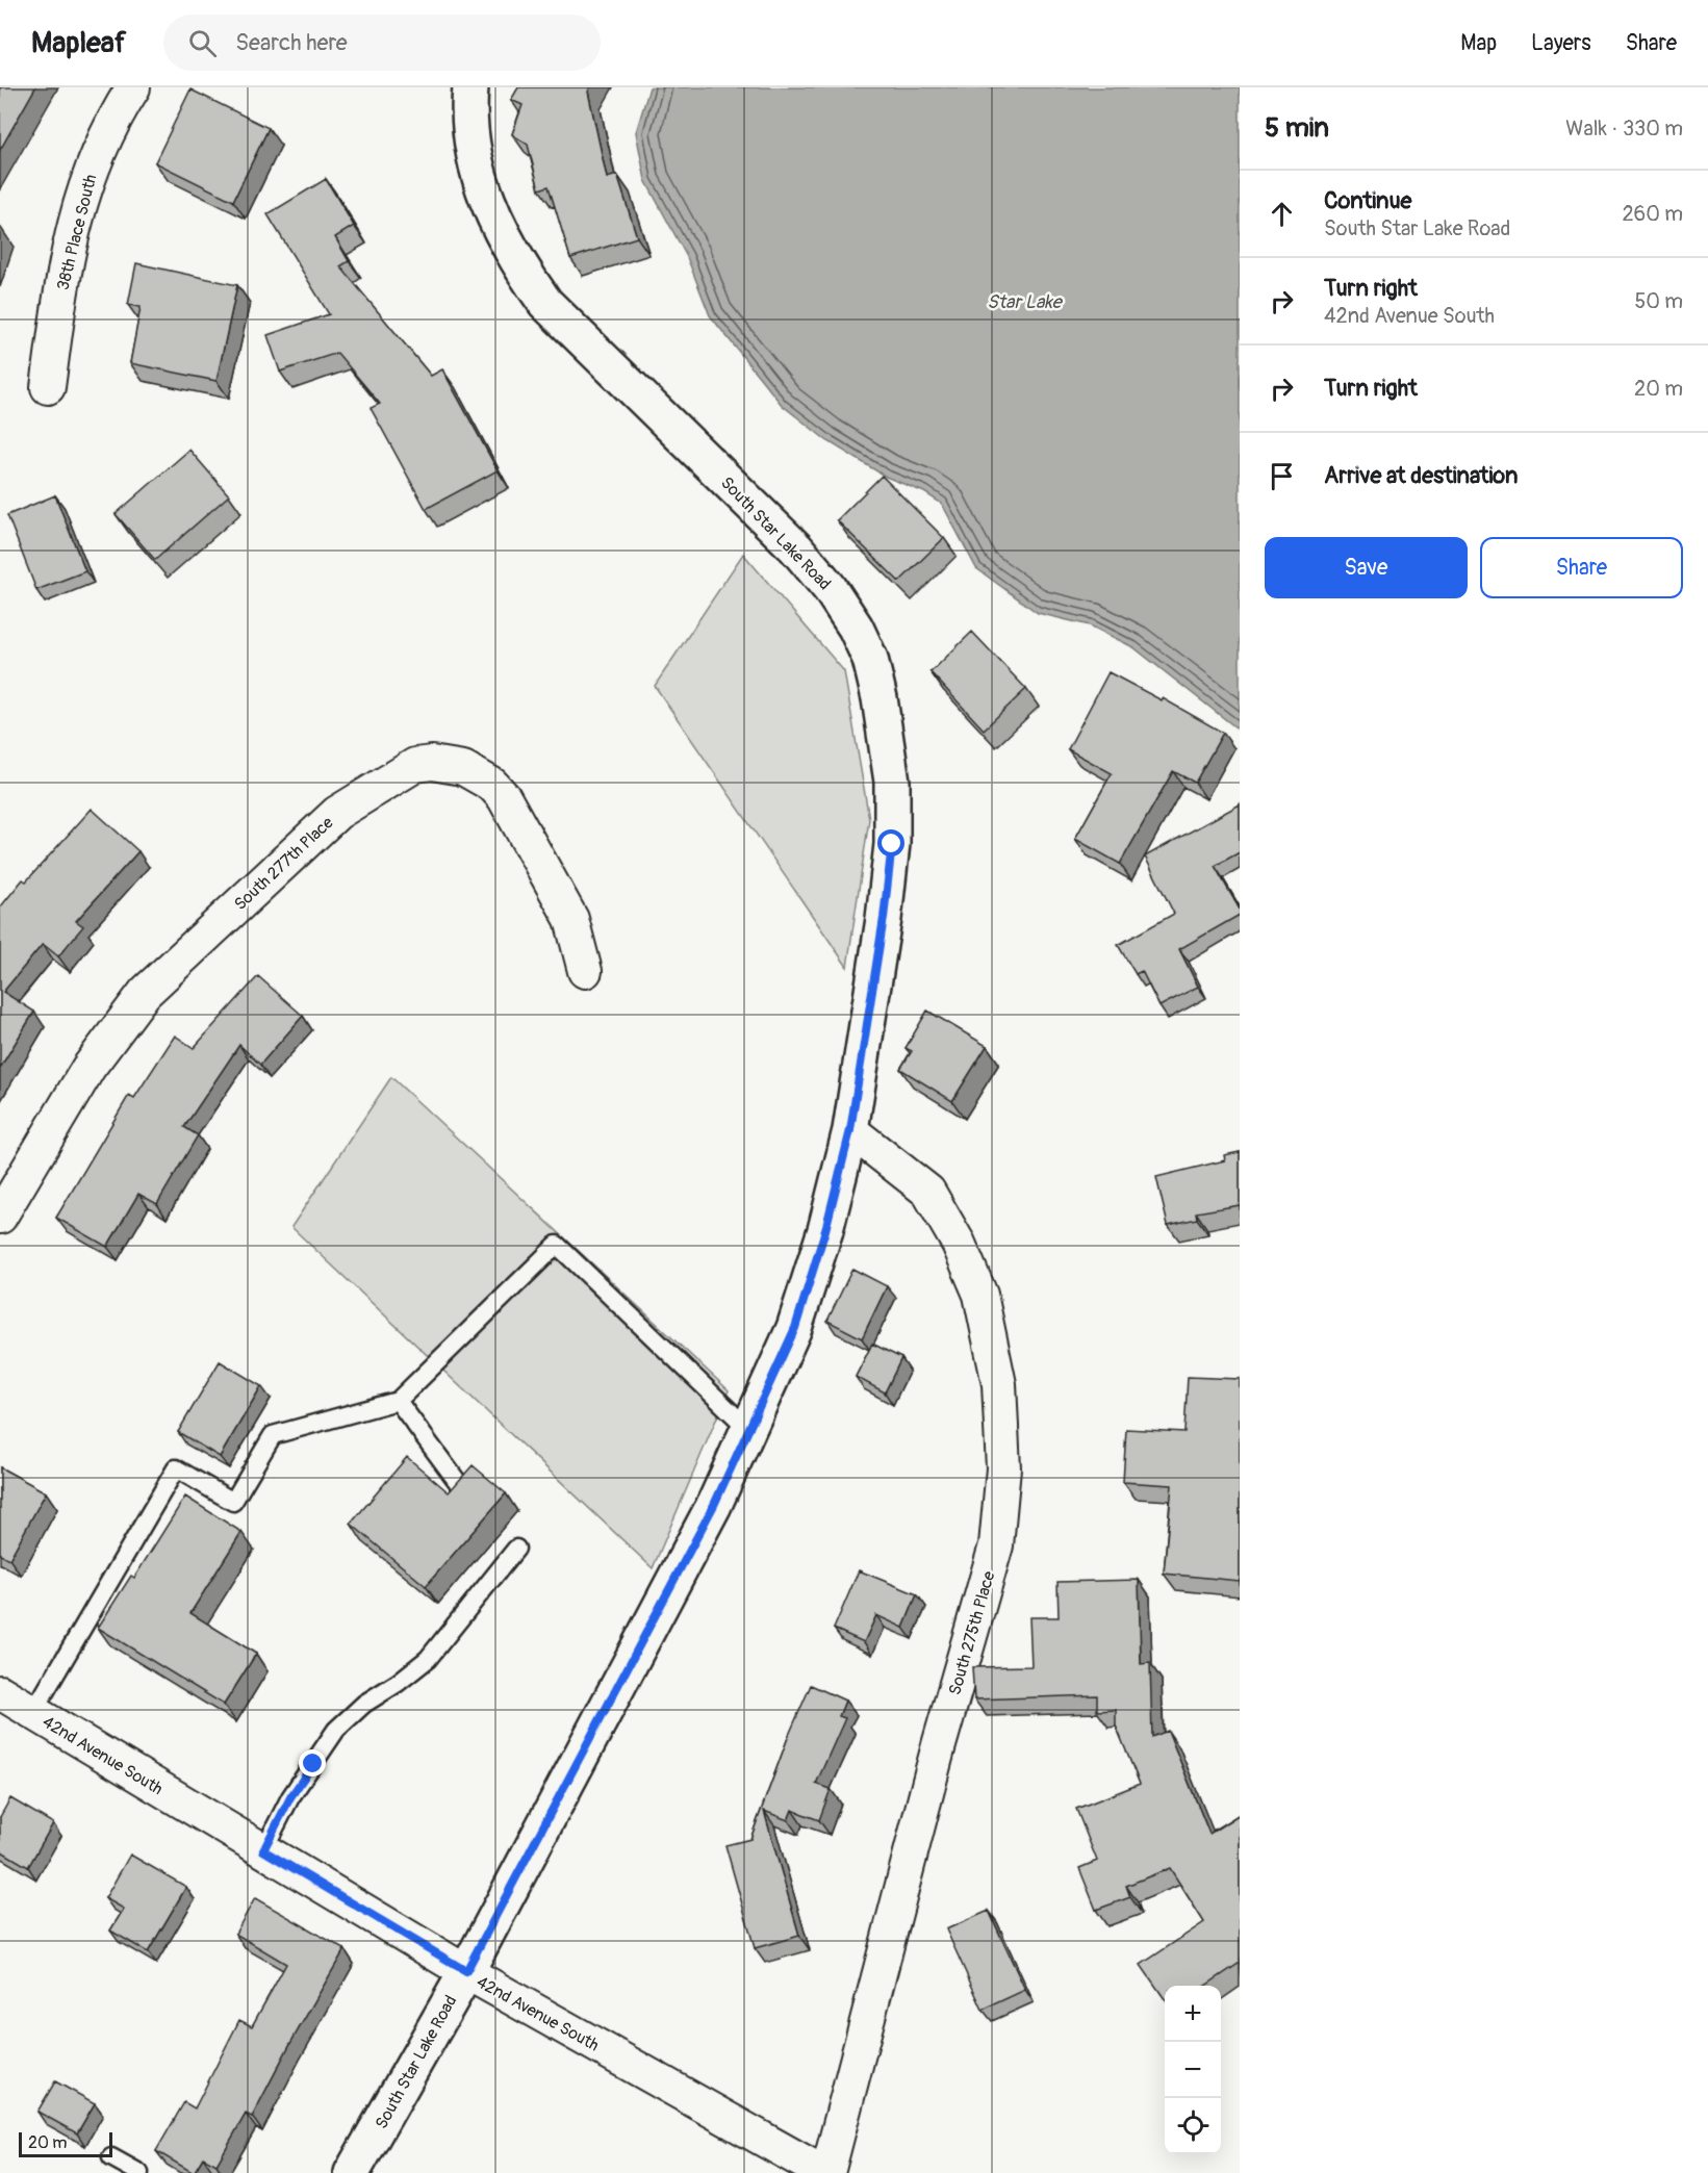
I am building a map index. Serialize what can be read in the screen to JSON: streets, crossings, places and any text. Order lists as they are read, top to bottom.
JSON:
{
  "streets": {
    "street": [
      "38th Place South",
      "South Star Lake Road",
      "South 277th Place",
      "South 275th Place",
      "42nd Avenue South"
    ]
  },
  "crossings": [
    ["South Star Lake Road", "South 275th Place"],
    ["South Star Lake Road", "42nd Avenue South"],
    ["South 275th Place", "42nd Avenue South"]
  ],
  "water": ["Star Lake"],
  "scale_bar": "20 m",
  "page": {
    "header": "Mapleaf",
    "search": "Search here",
    "nav": ["Map", "Layers", "Share"],
    "heading": ["5 min", "Walk · 330 m"],
    "list": [
      ["Continue", "South Star Lake Road", "260 m"],
      ["Turn right", "42nd Avenue South", "50 m"],
      ["Turn right", "20 m"],
      "Arrive at destination"
    ],
    "buttons": ["Save", "Share"],
    "map_buttons": ["+", "−"],
    "scale": "20 m"
  }
}
